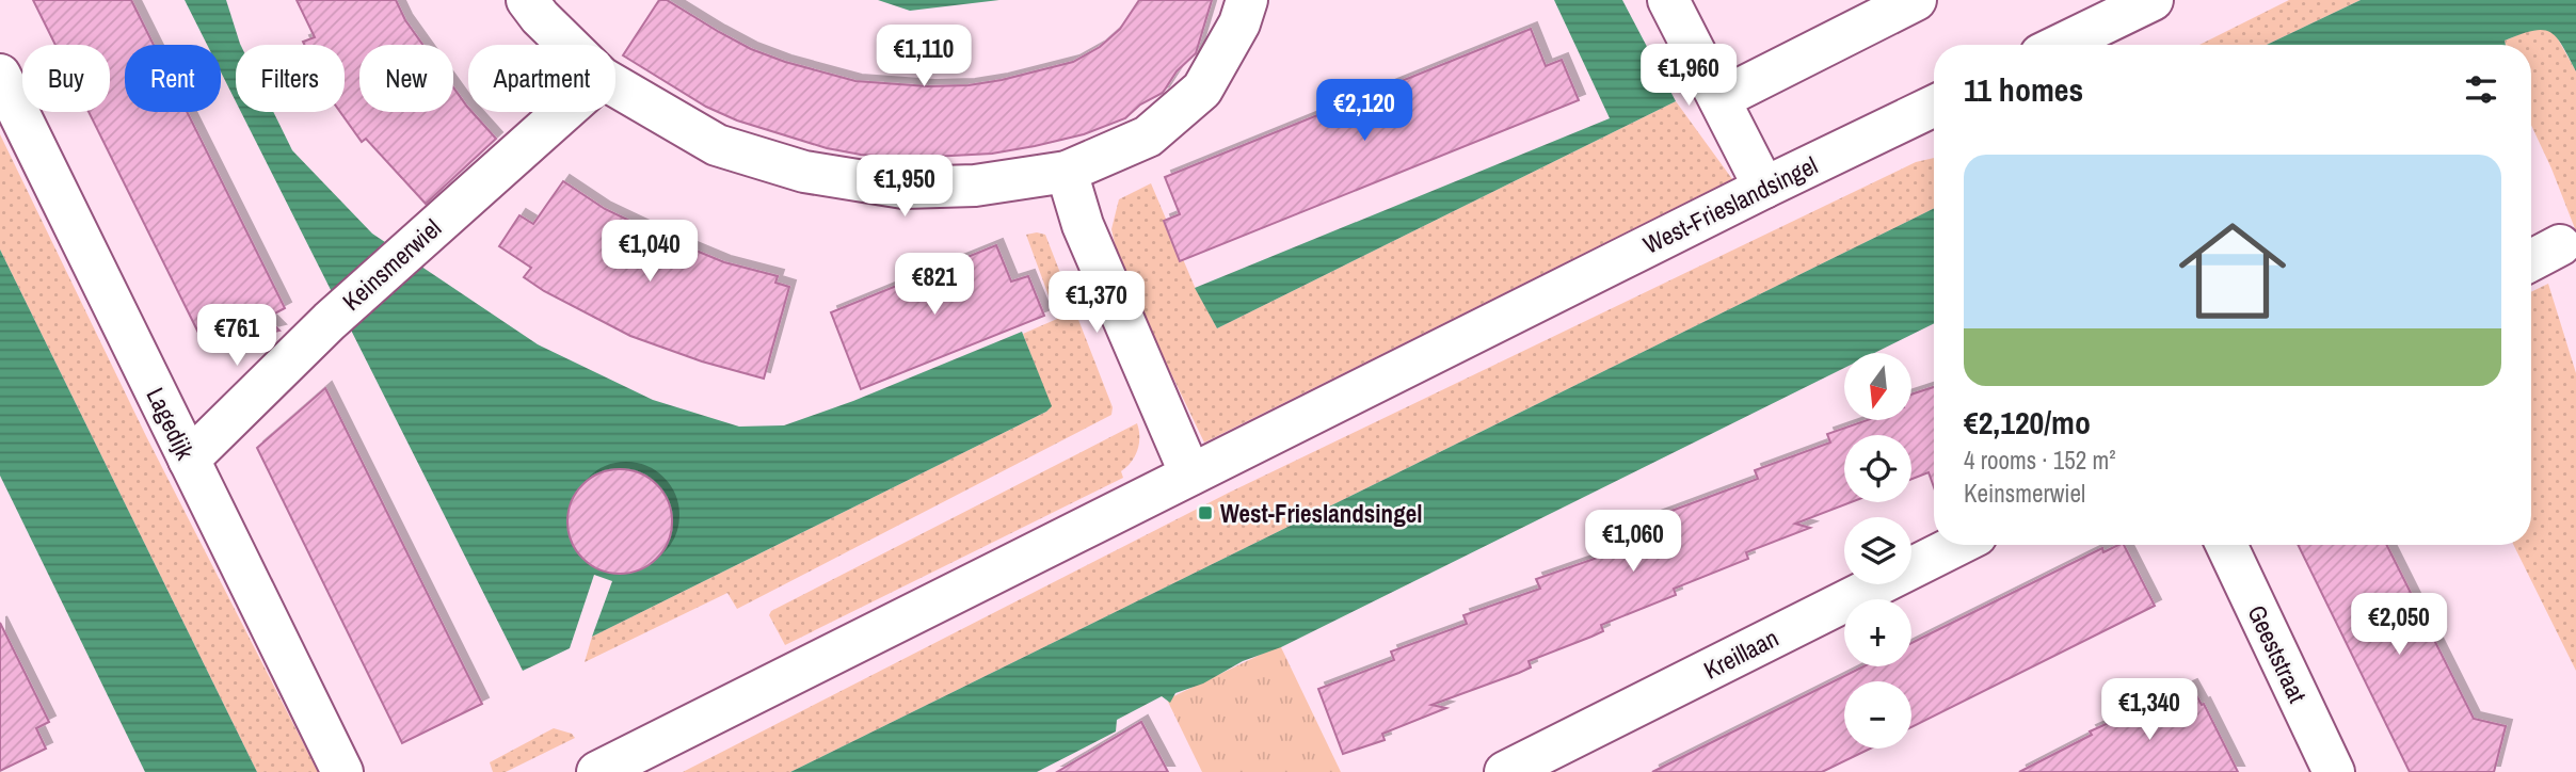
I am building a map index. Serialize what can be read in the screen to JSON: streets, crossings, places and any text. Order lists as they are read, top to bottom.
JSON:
{
  "streets": {
    "street": [
      "West-Frieslandsingel",
      "Keinsmerwiel",
      "Lagedijk",
      "Kreillaan",
      "Geeststraat"
    ]
  },
  "crossings": [
    ["Keinsmerwiel", "Lagedijk"]
  ],
  "places": {
    "transit": ["West-Frieslandsingel"]
  },
  "north": "bottom",
  "page": {
    "price": [
      "€1,110",
      "€1,960",
      "€2,120",
      "€1,950",
      "€1,040",
      "€821",
      "€1,370",
      "€761",
      "€1,060",
      "€2,050",
      "€1,340"
    ],
    "chip": [
      "Buy",
      "Rent",
      "Filters",
      "New",
      "Apartment"
    ],
    "heading": "11 homes",
    "list": [
      {
        "name": "€2,120/mo",
        "note": "4 rooms · 152 m² · Keinsmerwiel"
      }
    ],
    "map_buttons": ["+", "−"]
  }
}
